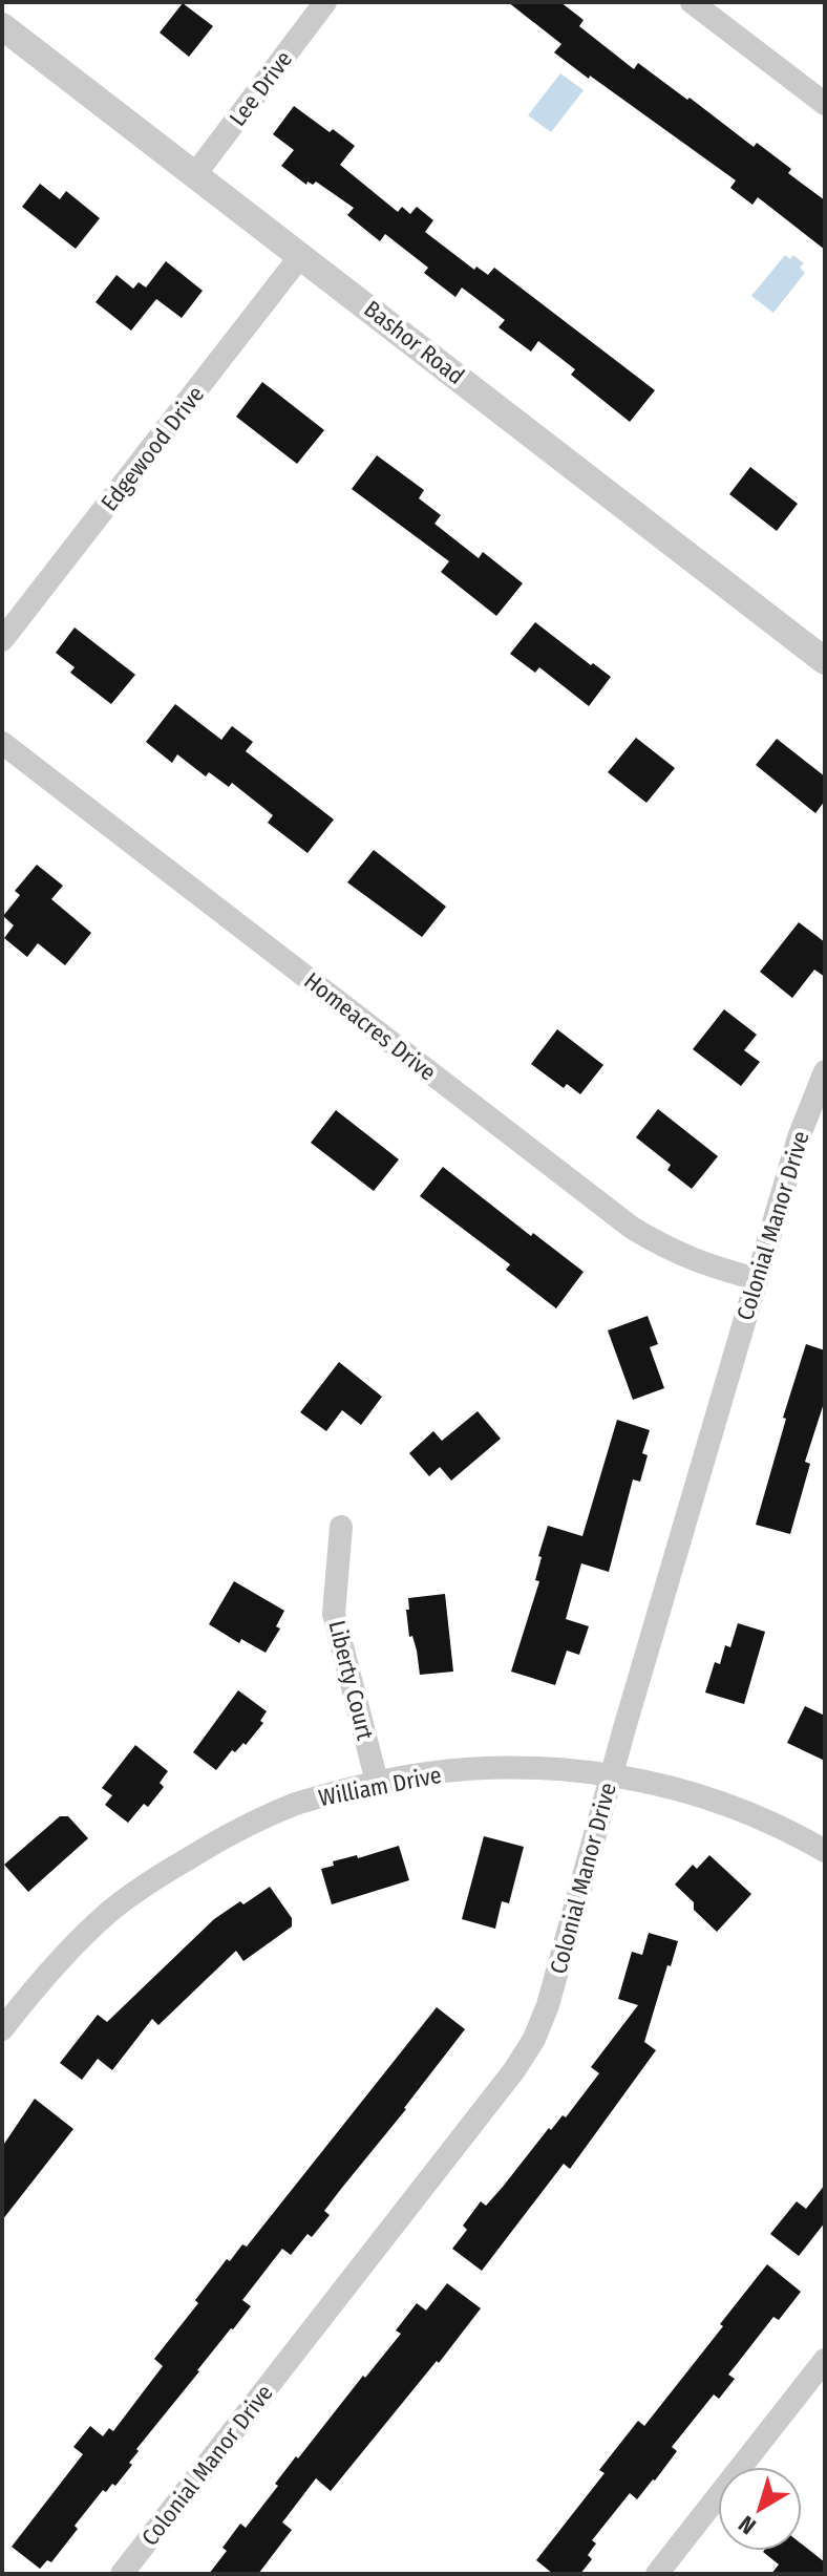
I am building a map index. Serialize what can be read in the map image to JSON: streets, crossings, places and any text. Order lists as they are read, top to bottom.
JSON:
{
  "streets": {
    "street": [
      "Lee Drive",
      "Bashor Road",
      "Edgewood Drive",
      "Homeacres Drive",
      "Colonial Manor Drive",
      "Liberty Court",
      "William Drive"
    ]
  },
  "crossings": [
    ["Lee Drive", "Bashor Road"],
    ["Bashor Road", "Edgewood Drive"],
    ["Homeacres Drive", "Colonial Manor Drive"],
    ["Colonial Manor Drive", "William Drive"],
    ["Liberty Court", "William Drive"]
  ],
  "north": "bottom left"
}
